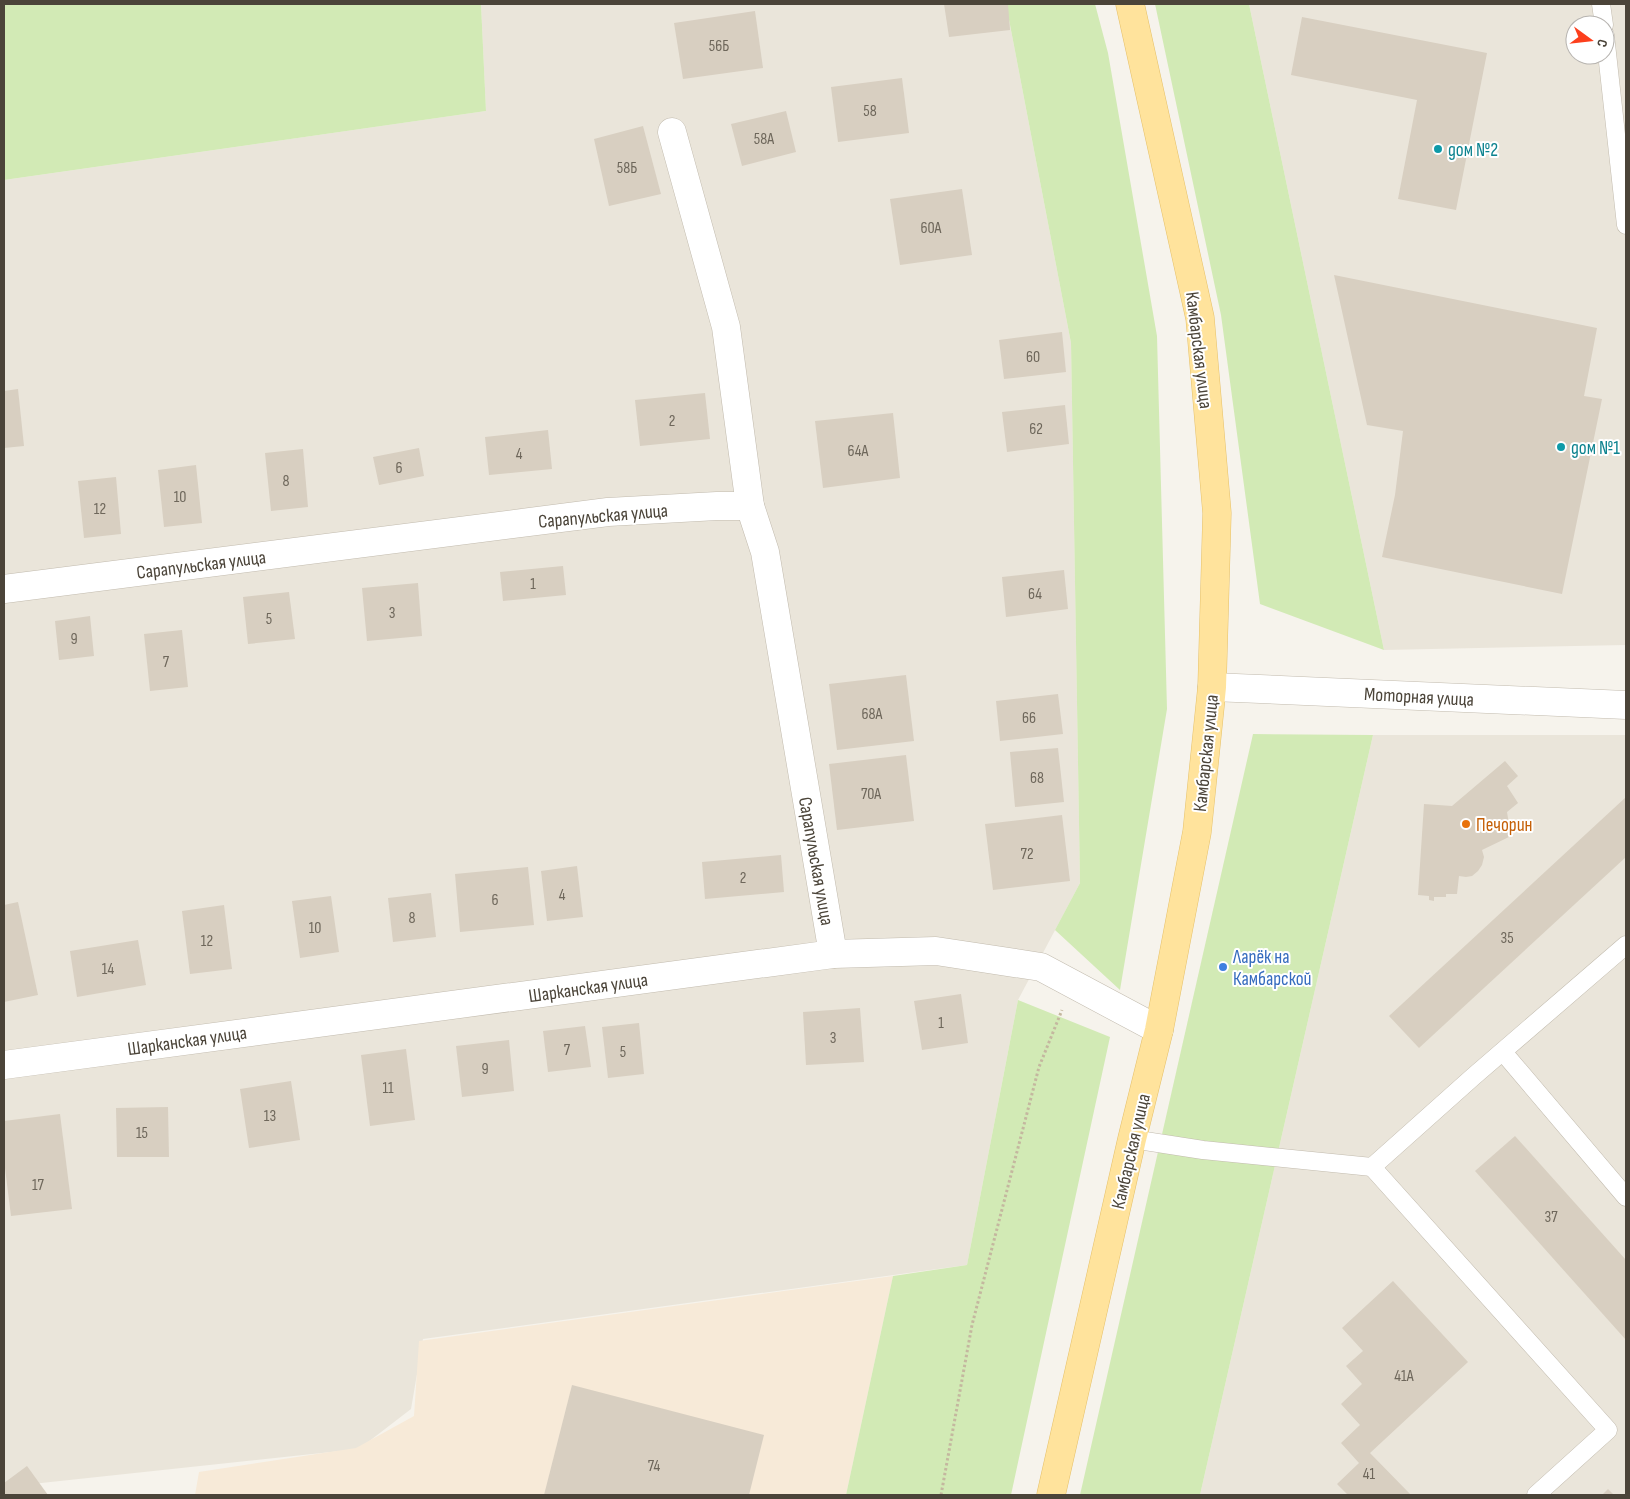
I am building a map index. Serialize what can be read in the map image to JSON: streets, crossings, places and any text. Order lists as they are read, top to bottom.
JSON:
{
  "streets": {
    "main road": ["Камбарская улица"],
    "street": ["Сарапульская улица", "Моторная улица", "Шарканская улица"]
  },
  "crossings": [
    ["Камбарская улица", "Моторная улица"],
    ["Камбарская улица", "Шарканская улица"],
    ["Сарапульская улица", "Шарканская улица"]
  ],
  "places": [
    "дом №2",
    "дом №1",
    "Печорин",
    "Ларёк на Камбарской"
  ],
  "house_numbers": [
    "56Б",
    "58",
    "58А",
    "58Б",
    "60А",
    "60",
    "2",
    "62",
    "64А",
    "4",
    "6",
    "8",
    "10",
    "12",
    "1",
    "64",
    "3",
    "5",
    "9",
    "7",
    "68А",
    "66",
    "68",
    "70А",
    "72",
    "2",
    "4",
    "6",
    "8",
    "10",
    "35",
    "12",
    "14",
    "1",
    "3",
    "7",
    "5",
    "9",
    "11",
    "13",
    "15",
    "17",
    "37",
    "41А",
    "74",
    "41"
  ],
  "north": "right"
}
